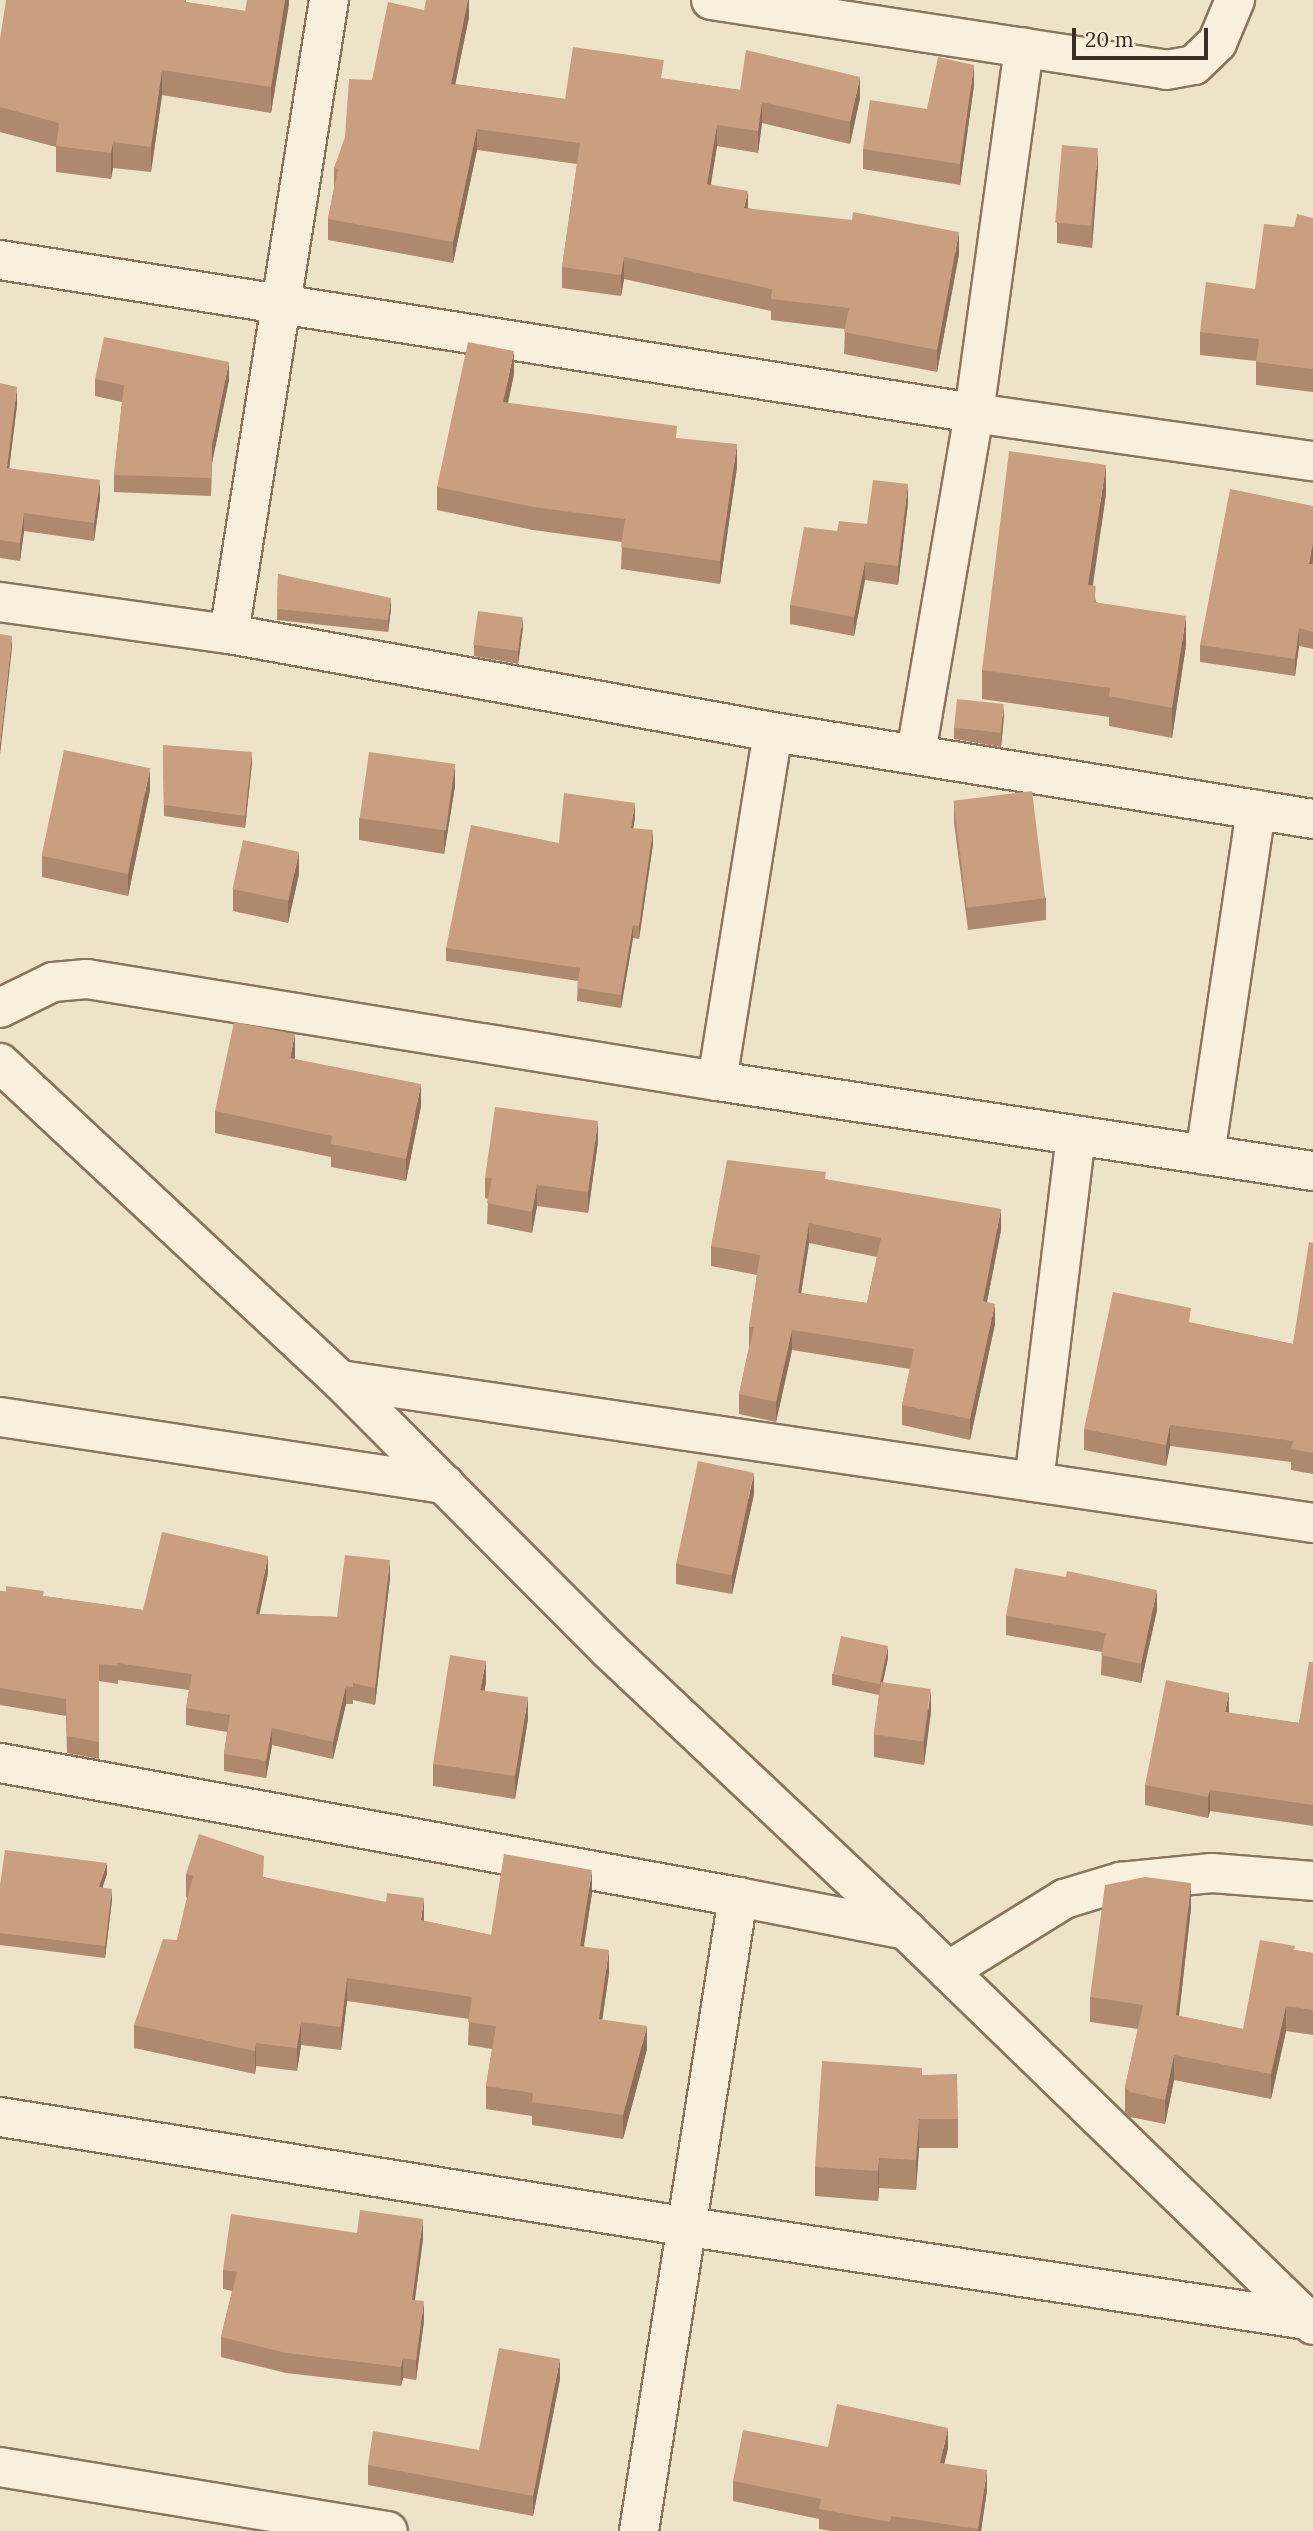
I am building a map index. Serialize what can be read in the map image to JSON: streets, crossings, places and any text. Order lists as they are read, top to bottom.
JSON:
{
  "scale_bar": "20 m"
}
